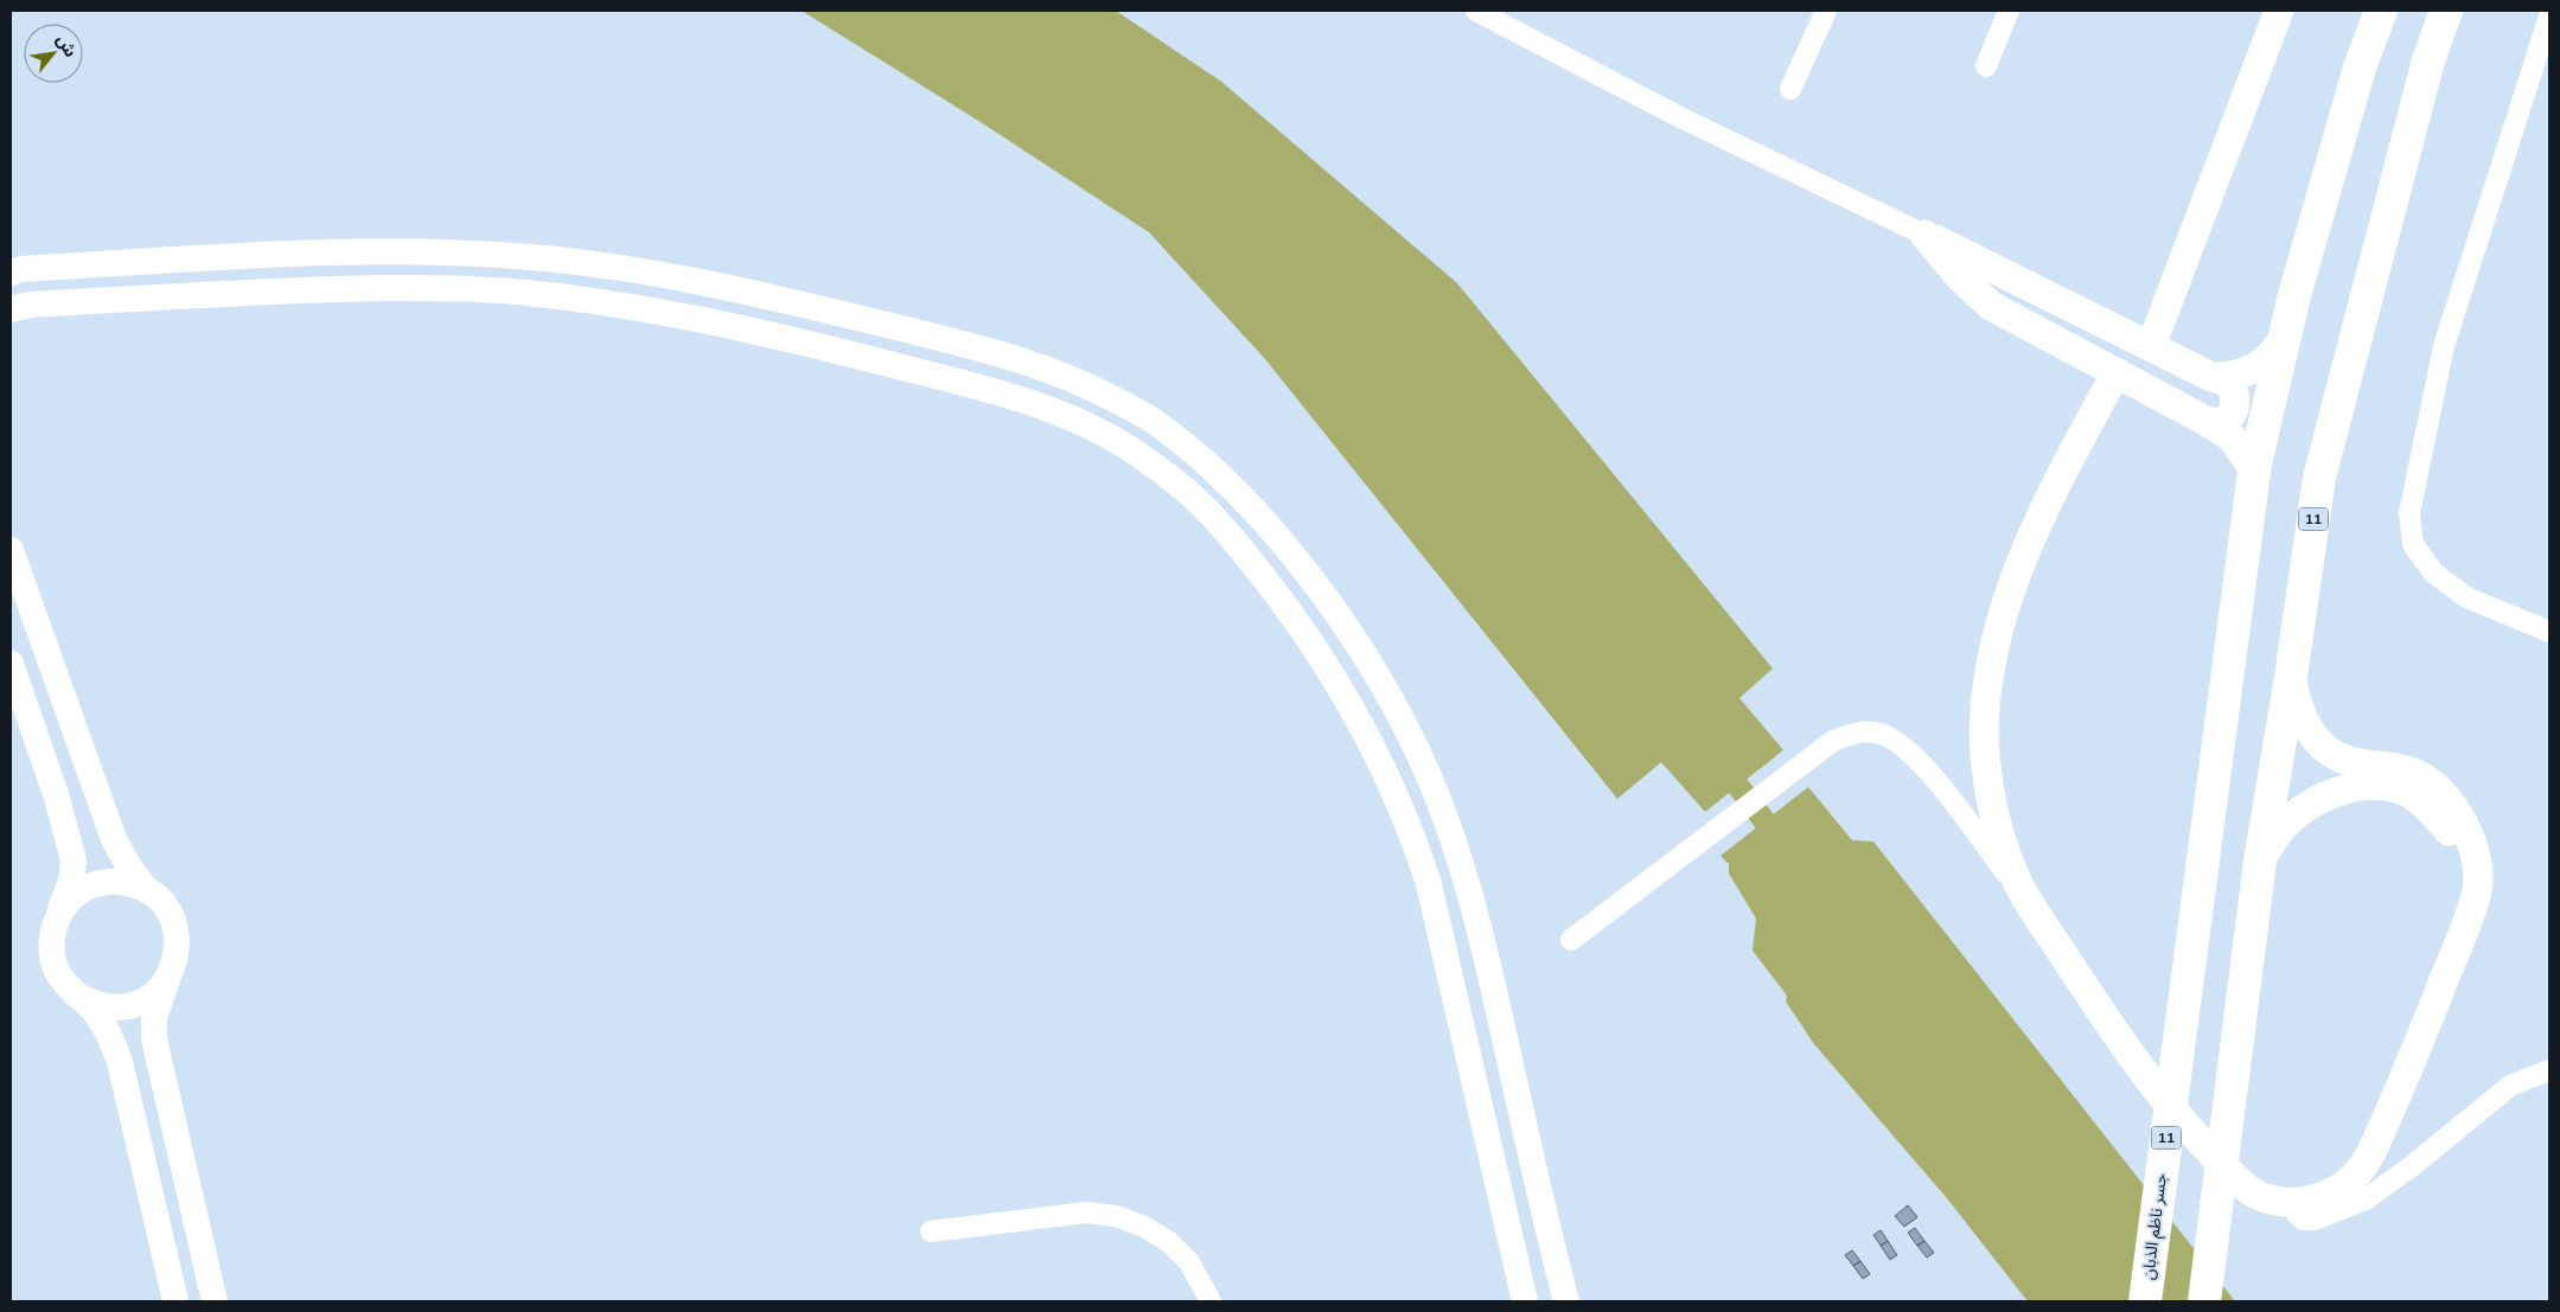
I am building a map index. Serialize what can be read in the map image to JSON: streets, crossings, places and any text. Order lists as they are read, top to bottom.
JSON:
{
  "streets": {
    "highway": ["11", "جسر ناظم الذبان"]
  },
  "crossings": [
    ["11", "جسر ناظم الذبان"]
  ],
  "north": "top right"
}
